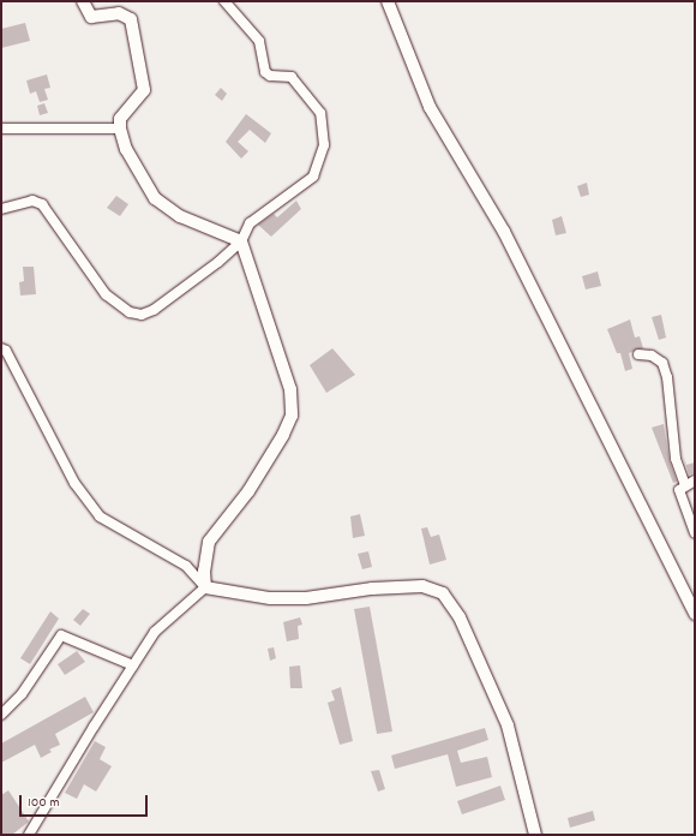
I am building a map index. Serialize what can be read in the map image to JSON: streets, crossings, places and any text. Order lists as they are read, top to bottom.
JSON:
{
  "scale_bar": "100 m"
}
